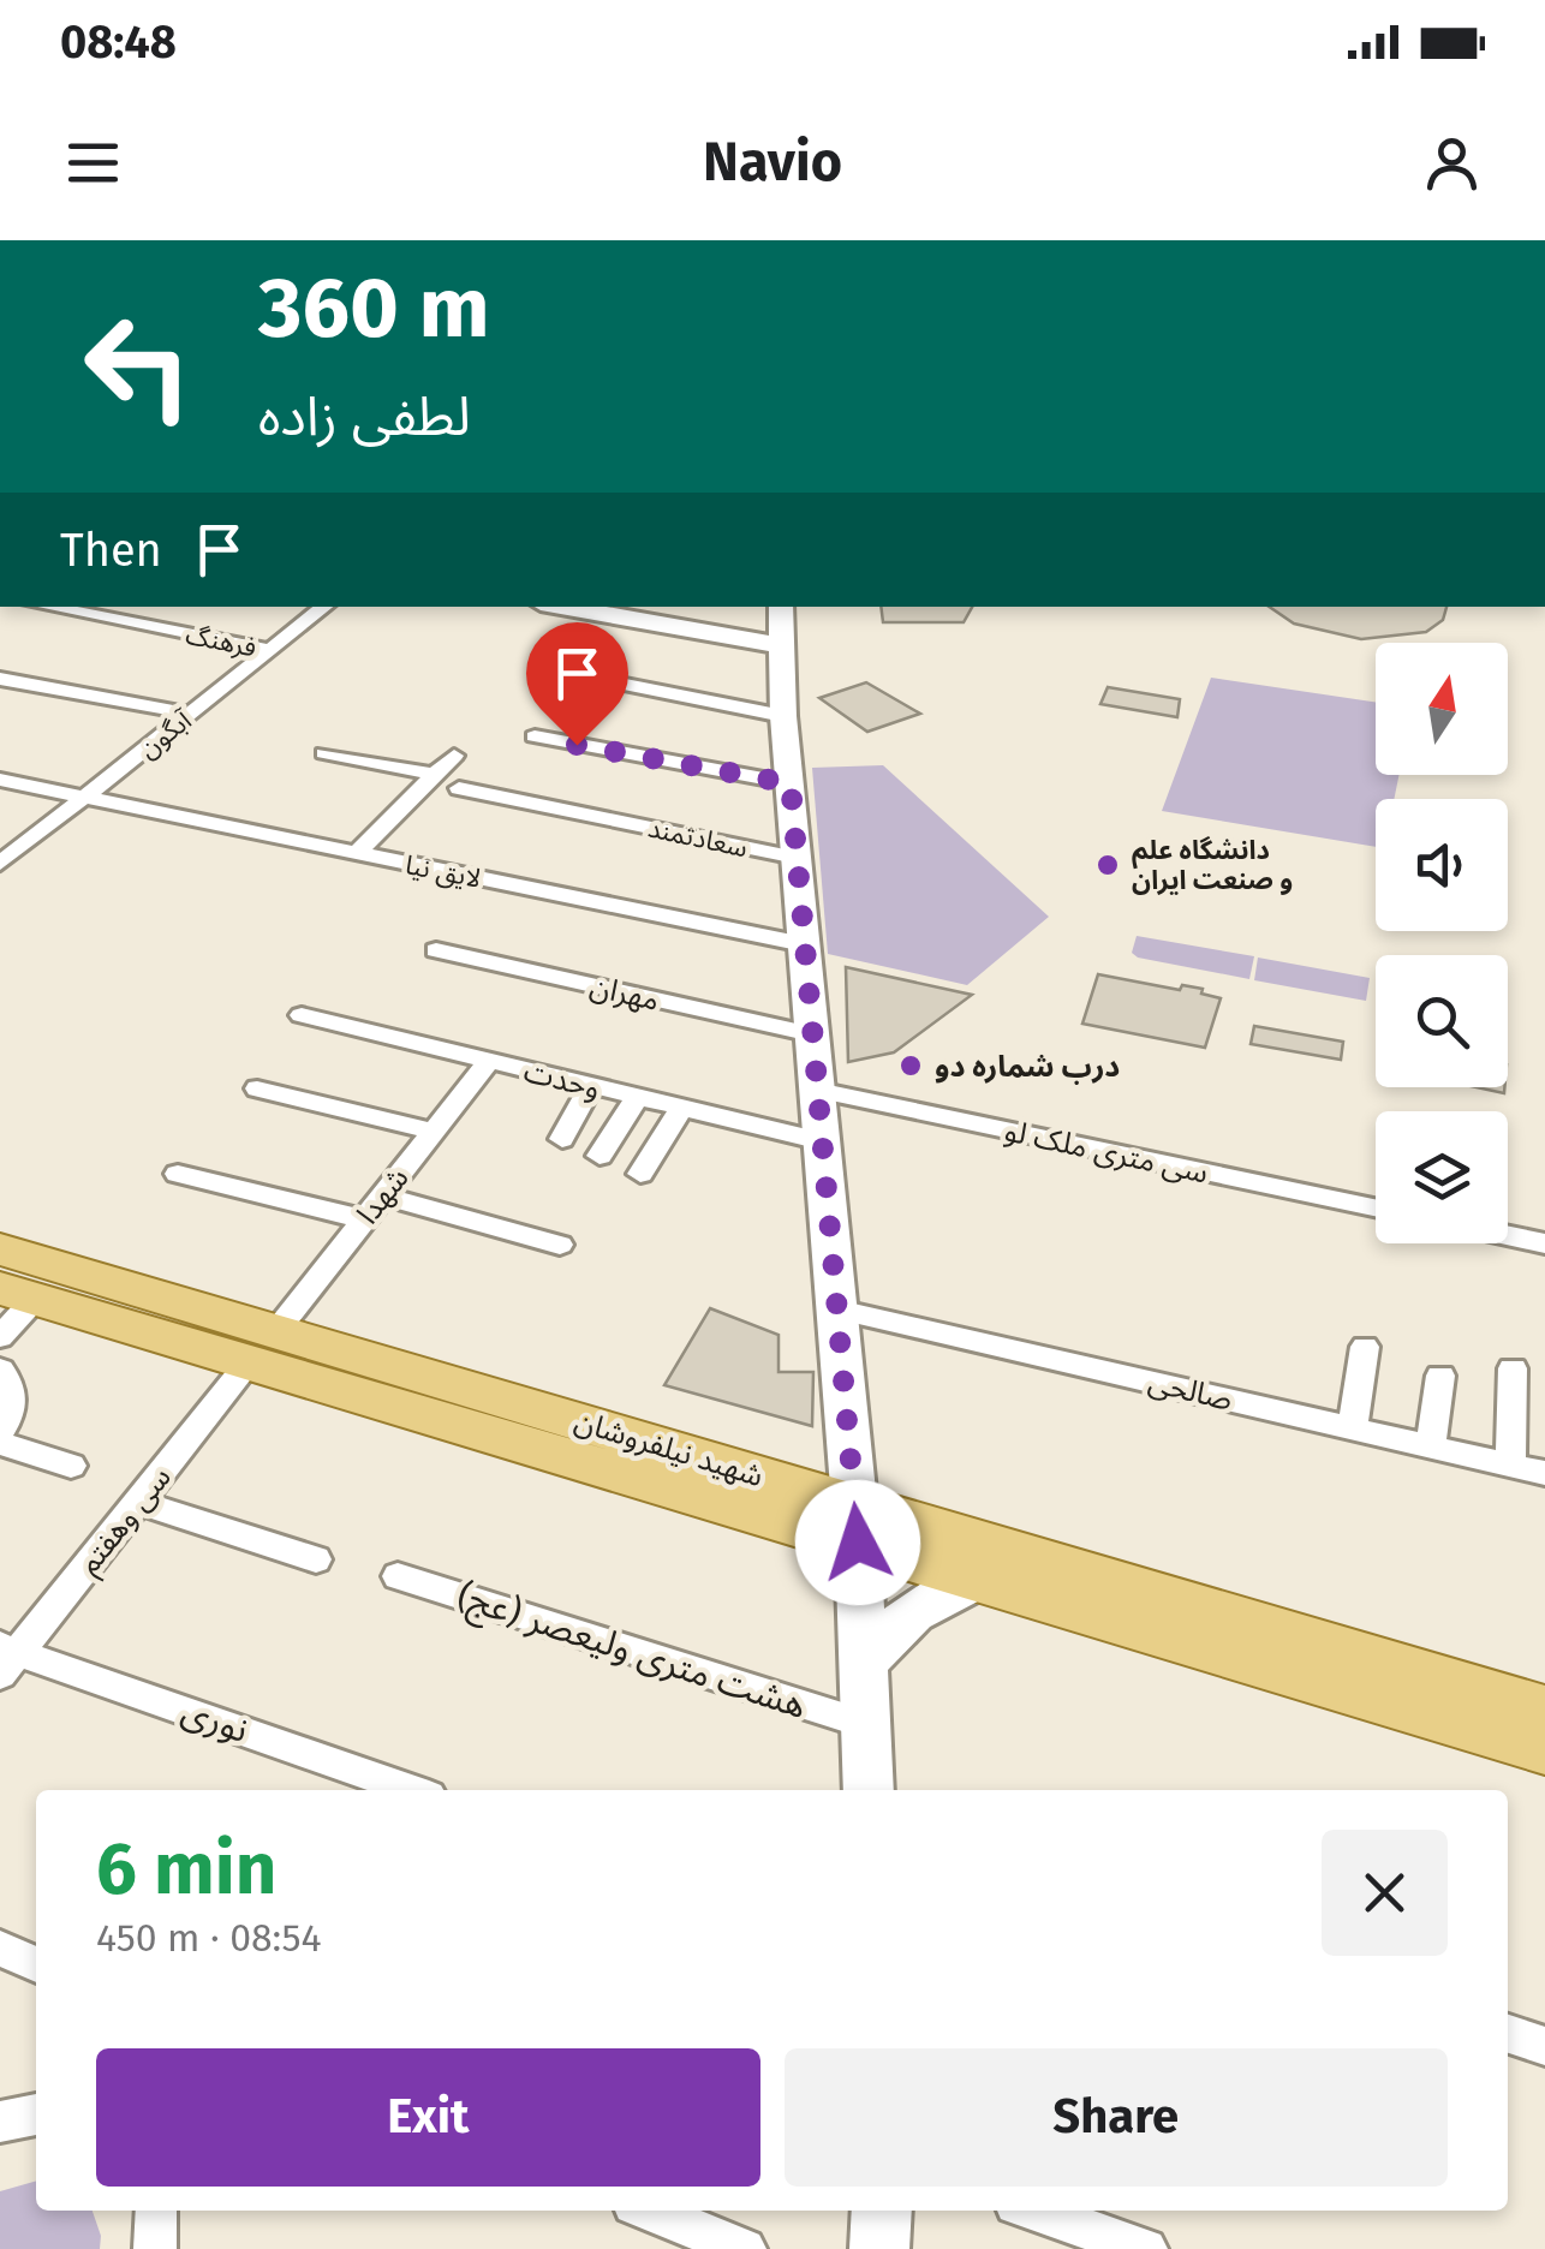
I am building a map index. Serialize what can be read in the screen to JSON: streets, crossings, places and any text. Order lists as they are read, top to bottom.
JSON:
{
  "streets": {
    "street": [
      "فرهنگ",
      "آبگون",
      "سعادتمند",
      "لایق نیا",
      "مهران",
      "وحدت",
      "سی متری ملک لو",
      "شهدا",
      "صالحی",
      "سی وهفتم",
      "هشت متری ولیعصر (عج)",
      "نوری"
    ]
  },
  "crossings": [
    ["فرهنگ", "آبگون"],
    ["آبگون", "لایق نیا"],
    ["وحدت", "شهدا"],
    ["شهدا", "سی وهفتم"],
    ["سی وهفتم", "نوری"]
  ],
  "places": ["دانشگاه علم و صنعت ایران", "درب شماره دو"],
  "north": "top",
  "page": {
    "status": "08:48",
    "header": "Navio",
    "turn": ["360 m", "لطفی زاده"],
    "then": "Then",
    "heading": ["6 min", "450 m · 08:54"],
    "buttons": ["Exit", "Share"]
  }
}
